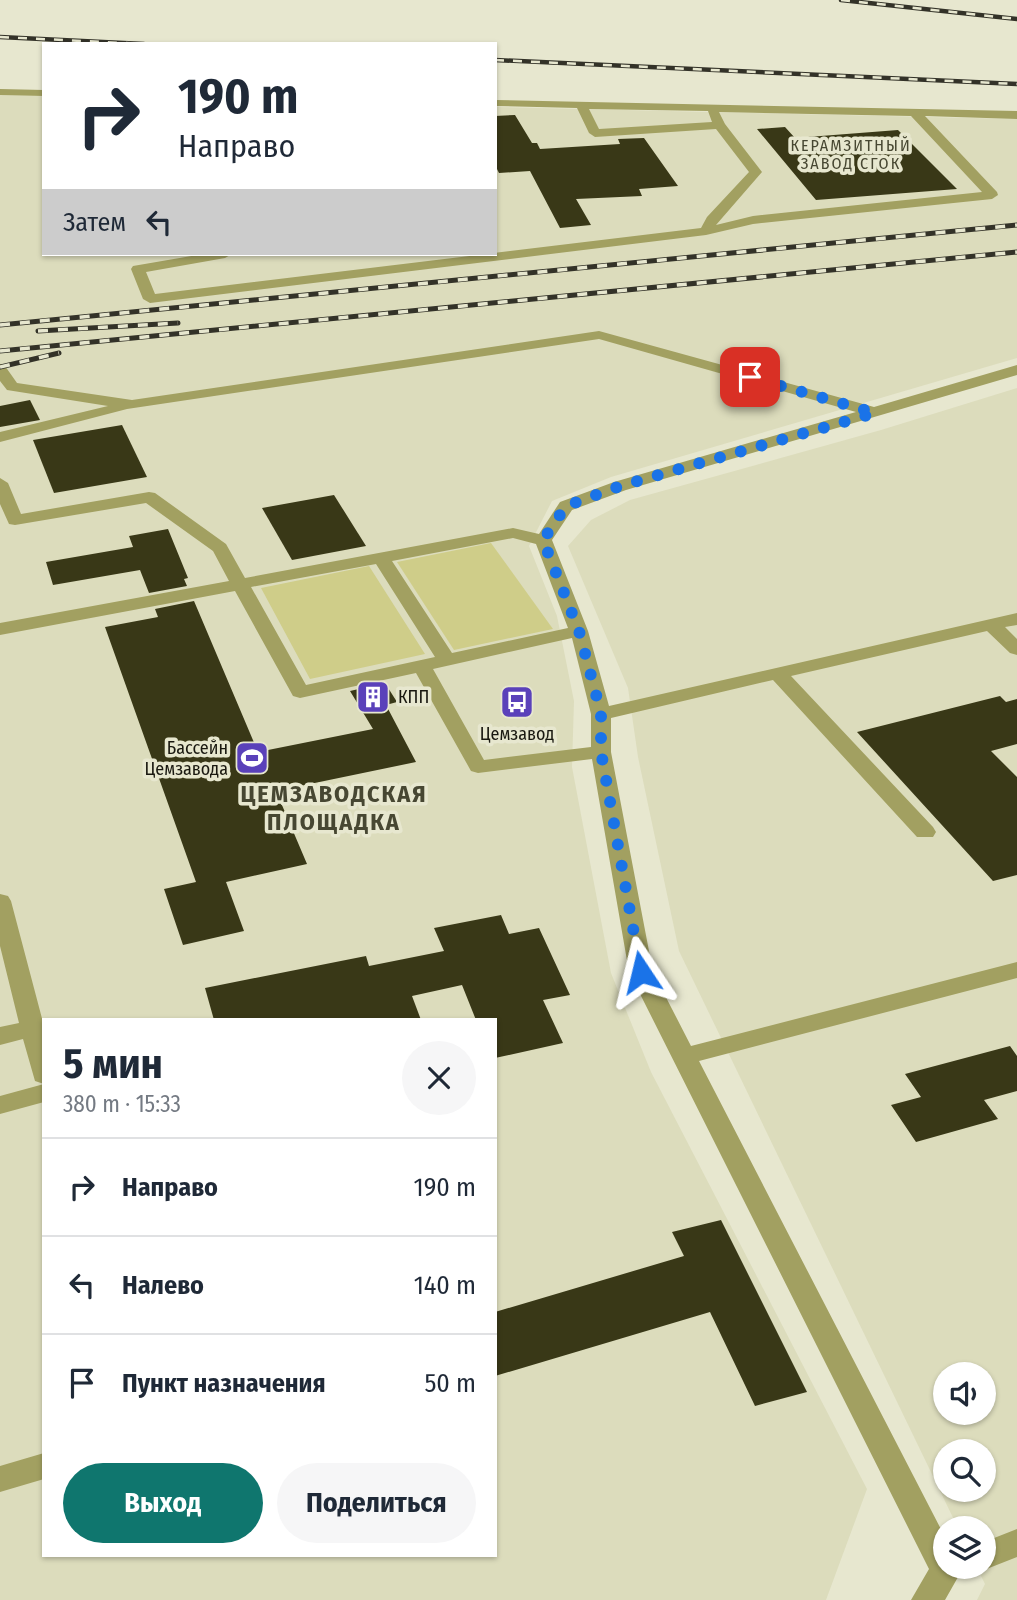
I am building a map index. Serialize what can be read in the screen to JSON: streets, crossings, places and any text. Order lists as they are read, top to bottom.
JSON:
{
  "districts": ["КЕРАМЗИТНЫЙ ЗАВОД СГОК", "ЦЕМЗАВОДСКАЯ ПЛОЩАДКА"],
  "places": {
    "building": ["КПП"],
    "bus stop": ["Цемзавод"],
    "sports": ["Бассейн Цемзавода"]
  },
  "page": {
    "turn": ["190 m", "Направо"],
    "then": "Затем",
    "heading": ["5 мин", "380 m · 15:33"],
    "list": [
      {
        "name": "Направо",
        "value": "190 m"
      },
      {
        "name": "Налево",
        "value": "140 m"
      },
      {
        "name": "Пункт назначения",
        "value": "50 m"
      }
    ],
    "buttons": ["Выход", "Поделиться"]
  }
}
